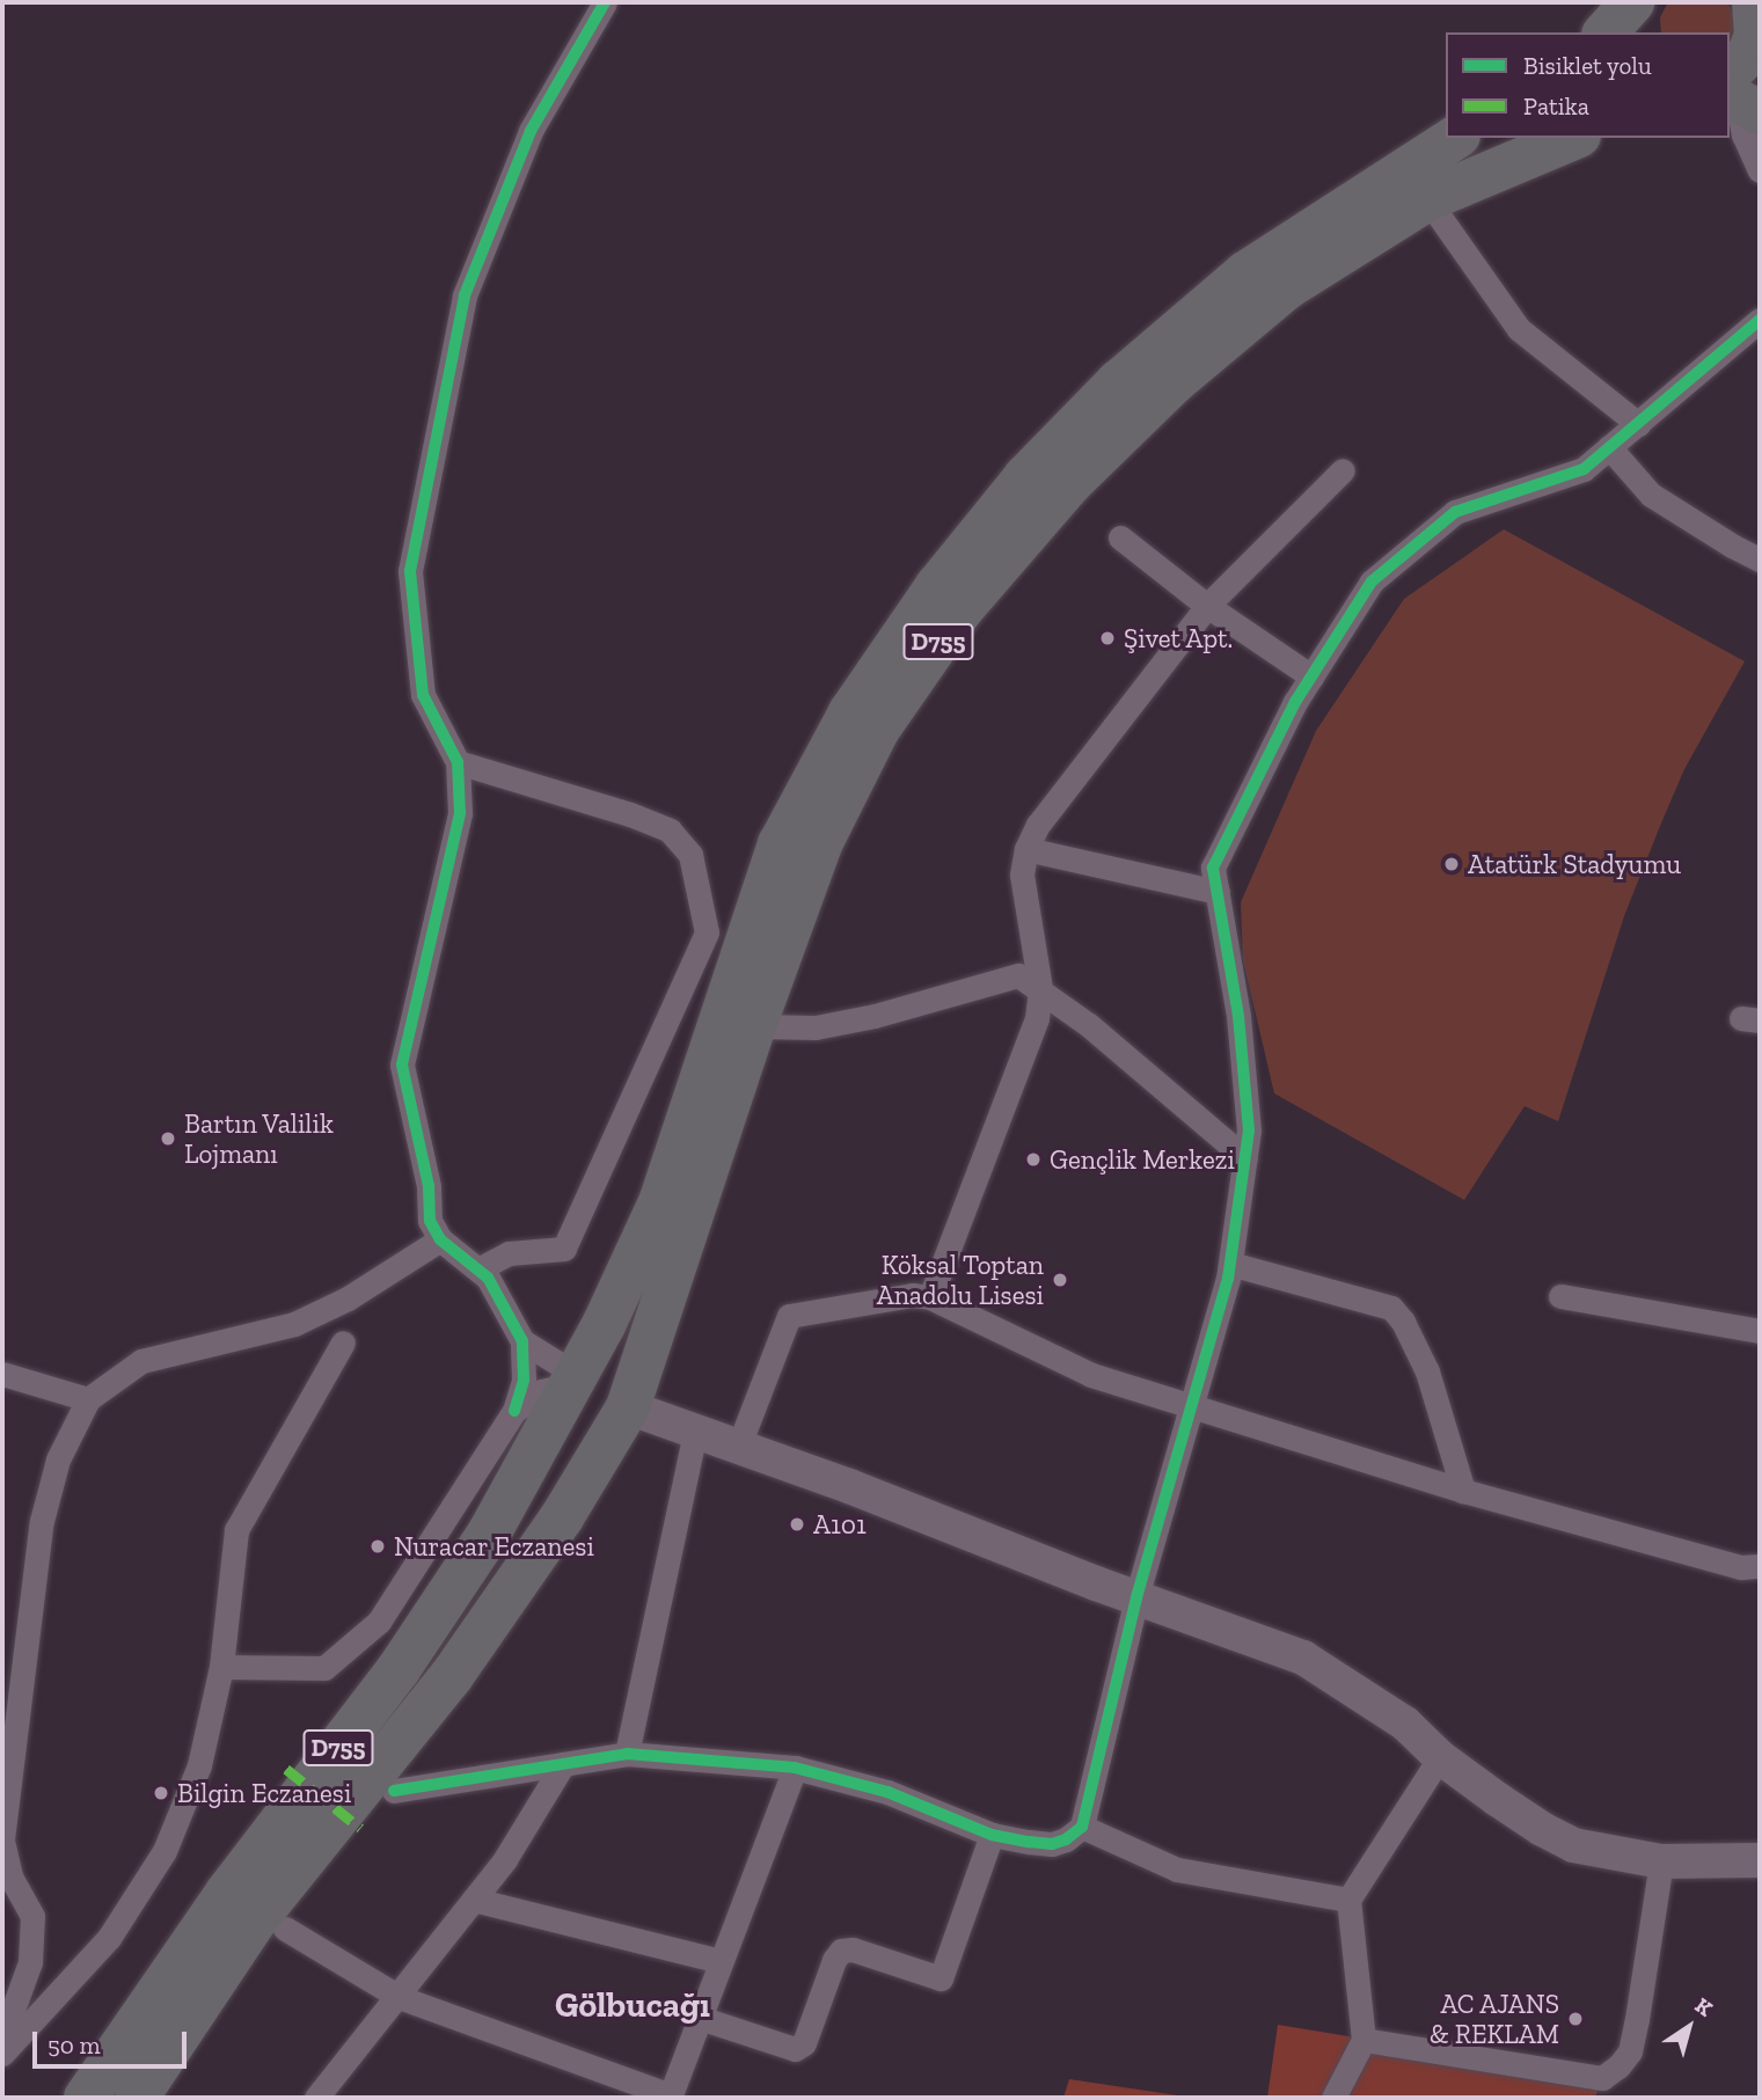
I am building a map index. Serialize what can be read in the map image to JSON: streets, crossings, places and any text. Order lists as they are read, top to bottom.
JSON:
{
  "streets": {
    "highway": ["D755"]
  },
  "districts": ["Gölbucağı"],
  "places": [
    "Şivet Apt.",
    "Atatürk Stadyumu",
    "Bartın Valilik Lojmanı",
    "Gençlik Merkezi",
    "Köksal Toptan Anadolu Lisesi",
    "A101",
    "Nuracar Eczanesi",
    "Bilgin Eczanesi",
    "AC AJANS & REKLAM"
  ],
  "legend": ["Bisiklet yolu", "Patika"],
  "scale_bar": "50 m",
  "north": "top right"
}
